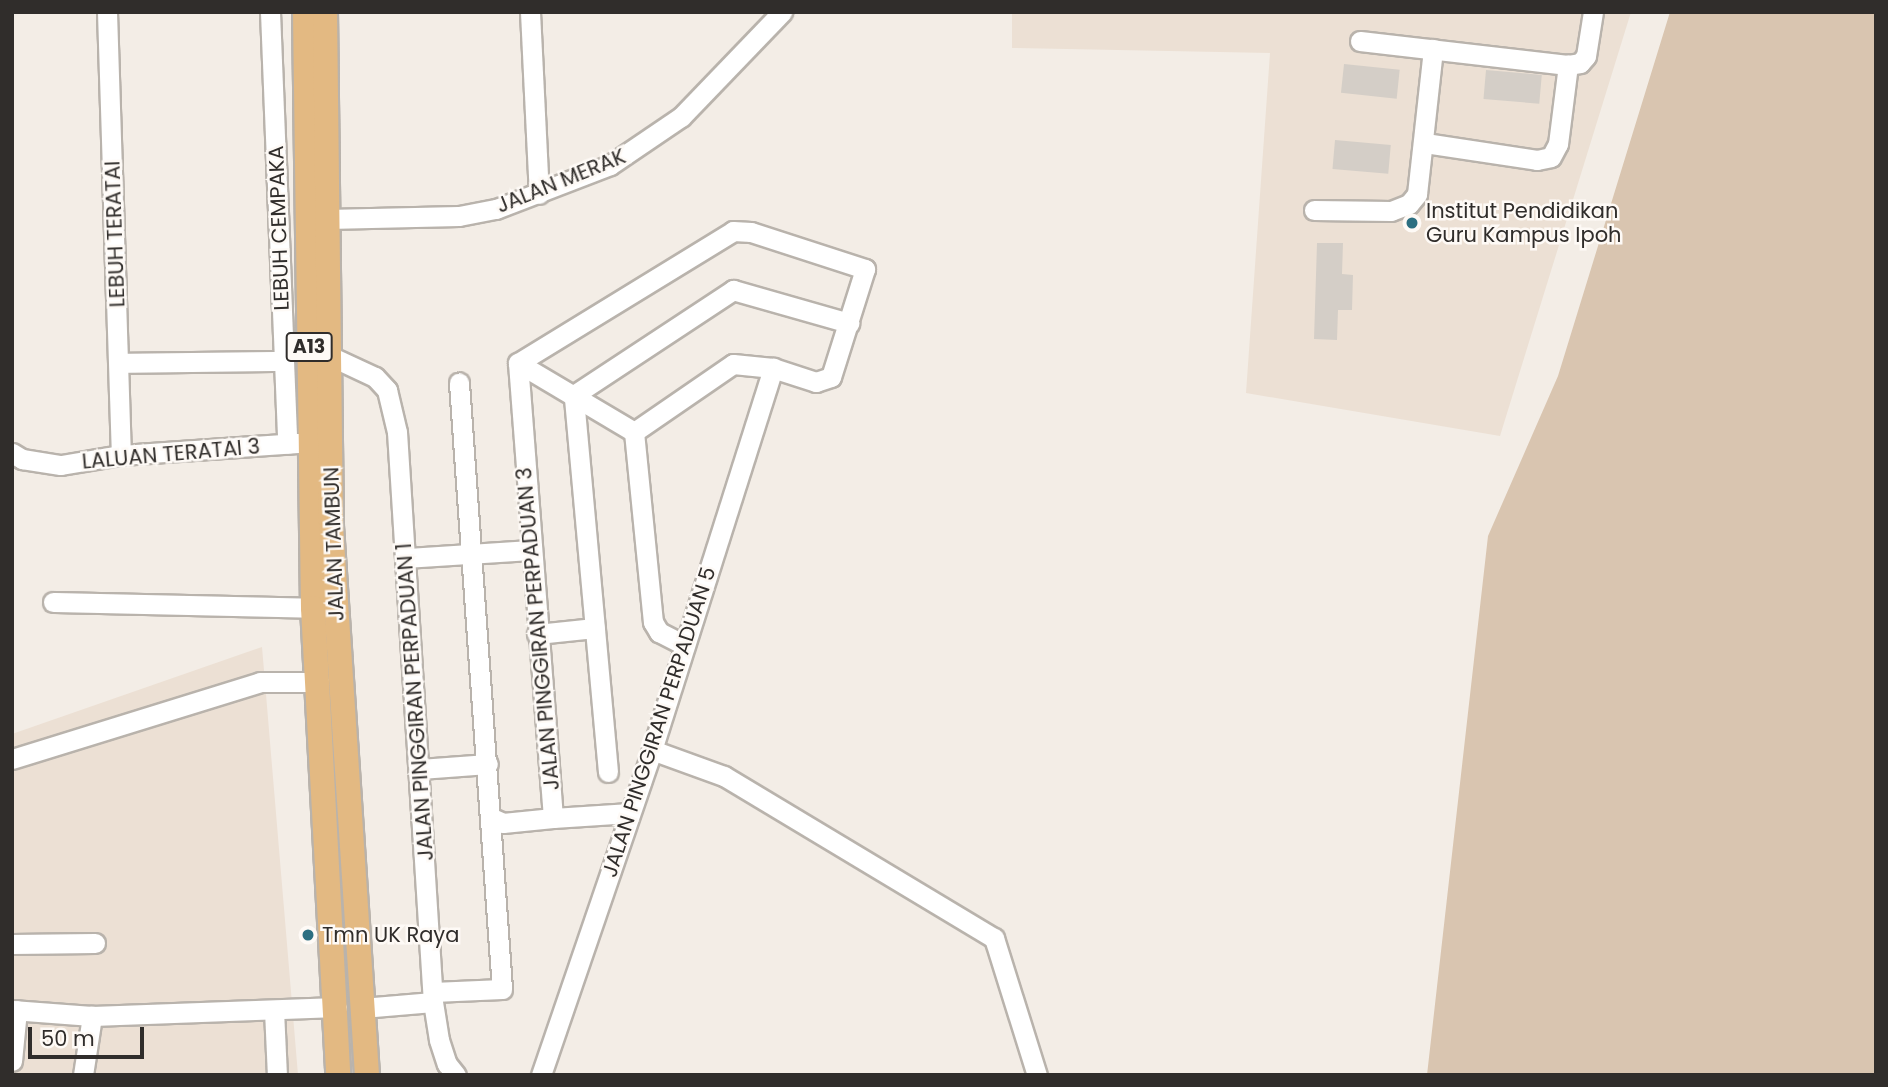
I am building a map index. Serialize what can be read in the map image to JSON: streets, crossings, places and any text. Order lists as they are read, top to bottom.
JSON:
{
  "streets": {
    "main road": ["A13", "JALAN TAMBUN"],
    "street": [
      "JALAN MERAK",
      "LEBUH CEMPAKA",
      "LEBUH TERATAI",
      "LALUAN TERATAI 3",
      "JALAN PINGGIRAN PERPADUAN 3",
      "JALAN PINGGIRAN PERPADUAN 1",
      "JALAN PINGGIRAN PERPADUAN 5"
    ]
  },
  "crossings": [
    ["JALAN MERAK", "JALAN TAMBUN"],
    ["LEBUH CEMPAKA", "LALUAN TERATAI 3"],
    ["LEBUH CEMPAKA", "JALAN TAMBUN"],
    ["LEBUH TERATAI", "LALUAN TERATAI 3"],
    ["LALUAN TERATAI 3", "JALAN TAMBUN"],
    ["JALAN TAMBUN", "JALAN PINGGIRAN PERPADUAN 1"],
    ["JALAN PINGGIRAN PERPADUAN 3", "JALAN PINGGIRAN PERPADUAN 5"]
  ],
  "places": ["Institut Pendidikan Guru Kampus Ipoh", "Tmn UK Raya"],
  "scale_bar": "50 m"
}
